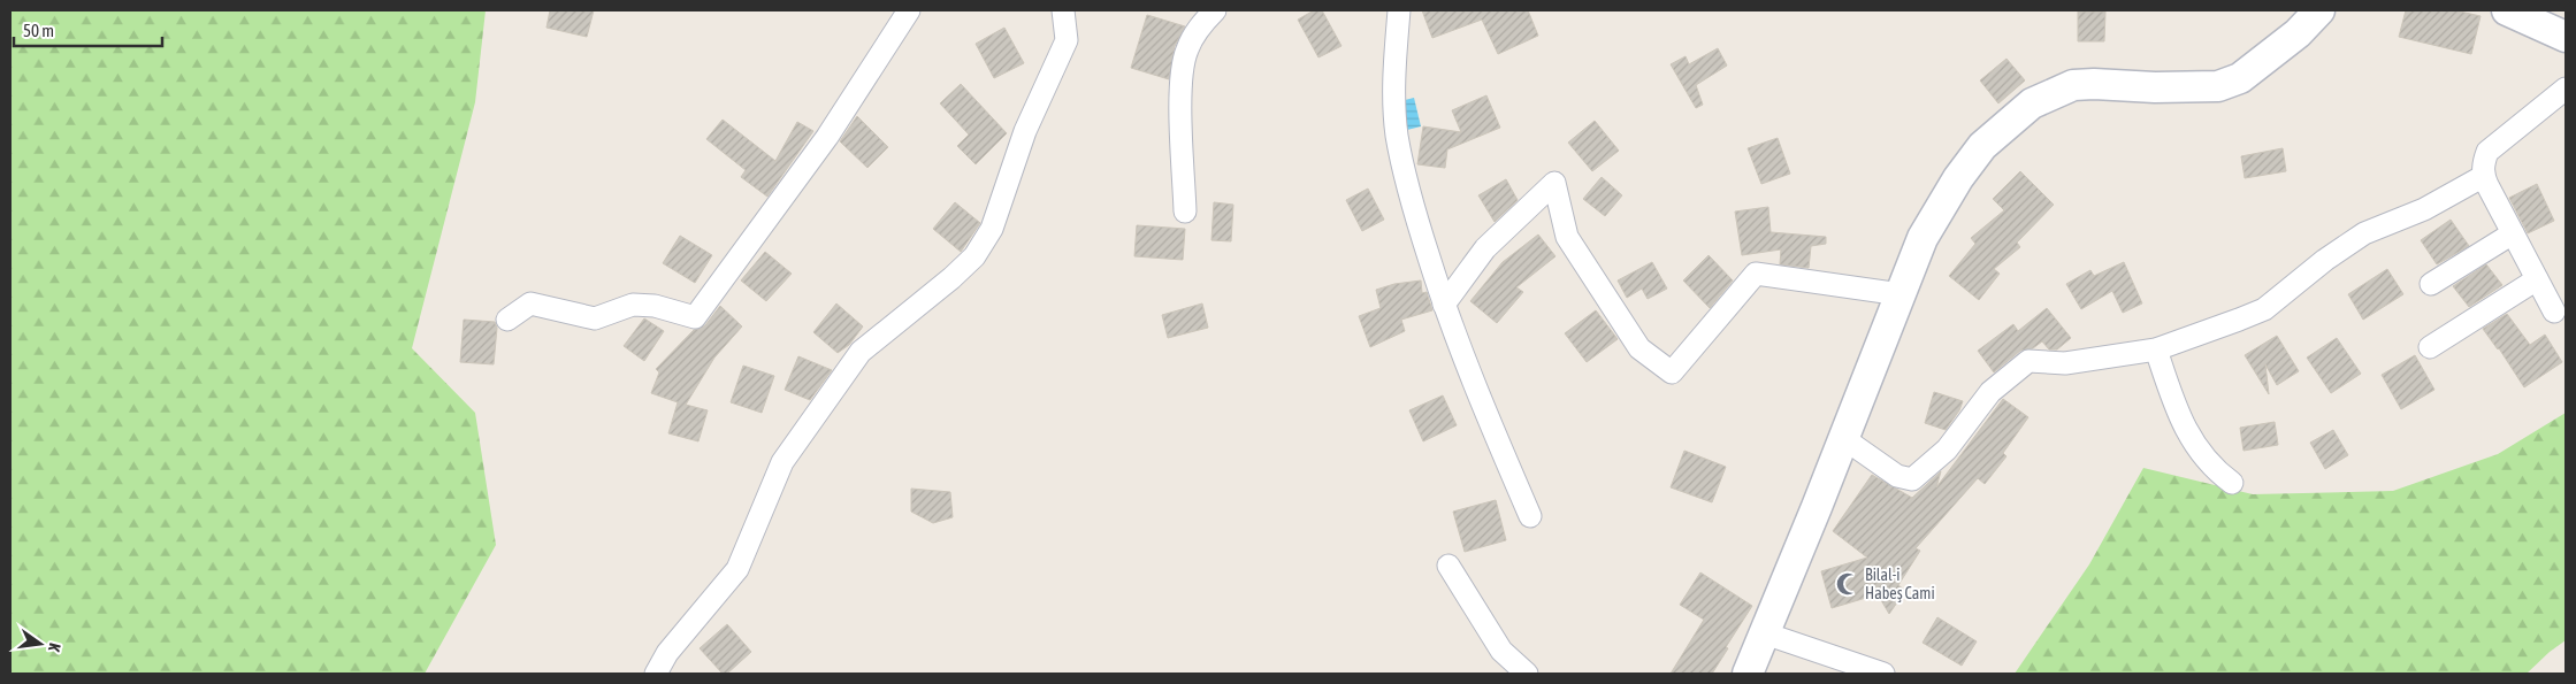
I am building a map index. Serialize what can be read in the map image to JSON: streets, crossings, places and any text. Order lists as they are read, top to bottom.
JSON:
{
  "places": {
    "mosque": ["Bilal-i Habeş Cami"]
  },
  "scale_bar": "50 m",
  "north": "right"
}
